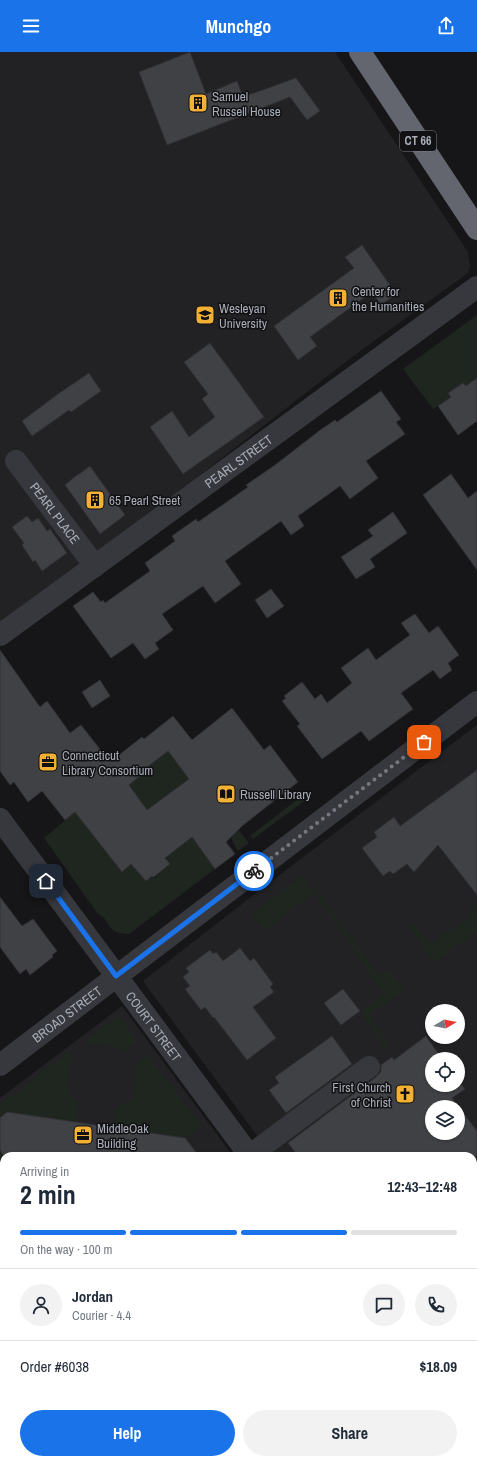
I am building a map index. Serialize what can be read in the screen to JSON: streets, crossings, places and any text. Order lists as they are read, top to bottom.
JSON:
{
  "streets": {
    "highway": ["CT 66"],
    "street": [
      "PEARL STREET",
      "PEARL PLACE",
      "BROAD STREET",
      "COURT STREET"
    ]
  },
  "crossings": [
    ["PEARL STREET", "PEARL PLACE"],
    ["BROAD STREET", "COURT STREET"]
  ],
  "places": {
    "building": ["Samuel Russell House", "Center for the Humanities", "65 Pearl Street"],
    "school or university": ["Wesleyan University"],
    "office": ["Connecticut Library Consortium", "MiddleOak Building"],
    "library": ["Russell Library"],
    "church": ["First Church of Christ"]
  },
  "north": "right",
  "page": {
    "header": "Munchgo",
    "heading": ["2 min", "Arriving in", "12:43–12:48"],
    "panel": [
      "Jordan",
      "Courier · 4.4",
      "Order #6038",
      "$18.09"
    ],
    "bar": "On the way · 100 m",
    "buttons": ["Help", "Share"]
  }
}
